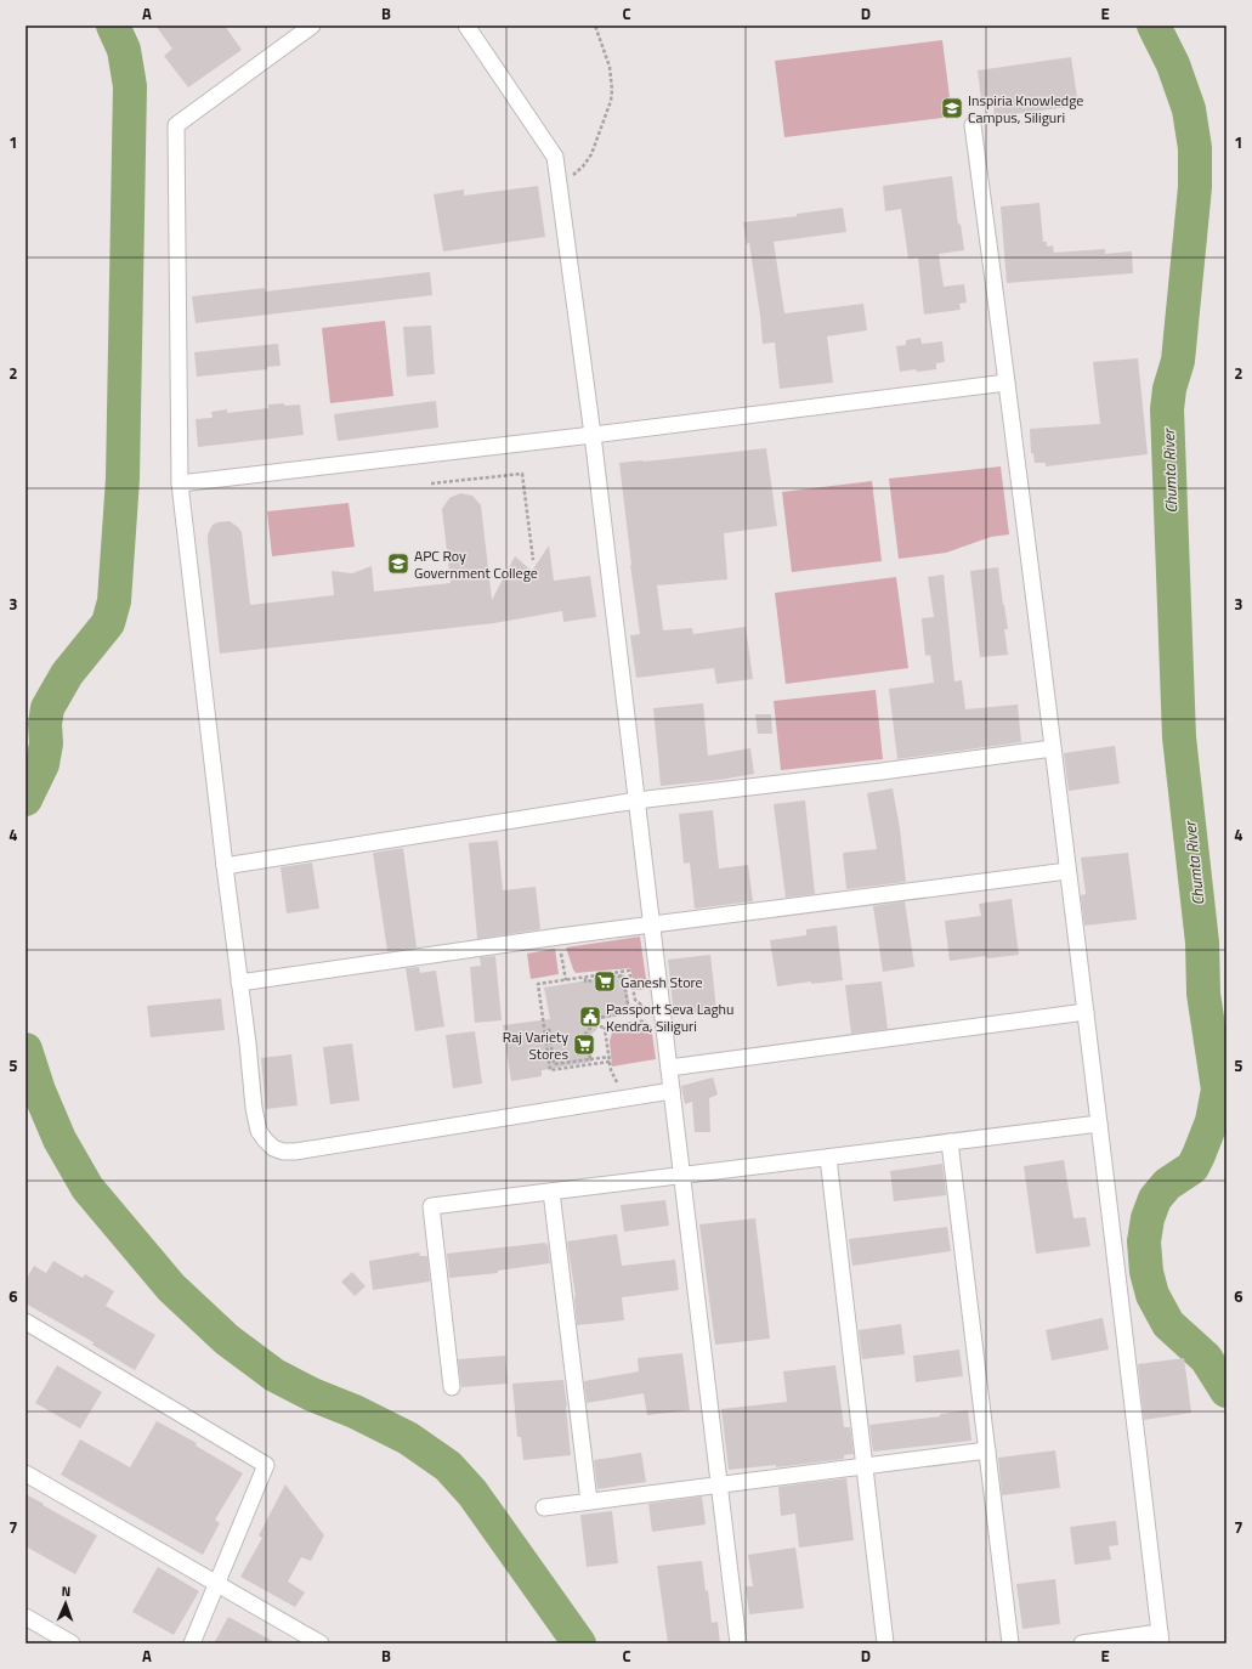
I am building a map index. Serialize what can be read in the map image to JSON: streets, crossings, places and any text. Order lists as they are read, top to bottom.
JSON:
{
  "water": ["Chumta River"],
  "places": {
    "school or university": ["Inspiria Knowledge Campus, Siliguri", "APC Roy Government College"],
    "supermarket": ["Ganesh Store", "Raj Variety Stores"],
    "public building": ["Passport Seva Laghu Kendra, Siliguri"]
  },
  "north": "top",
  "grid": {
    "columns": [
      "A",
      "B",
      "C",
      "D",
      "E"
    ],
    "rows": [
      "1",
      "2",
      "3",
      "4",
      "5",
      "6",
      "7"
    ]
  }
}
